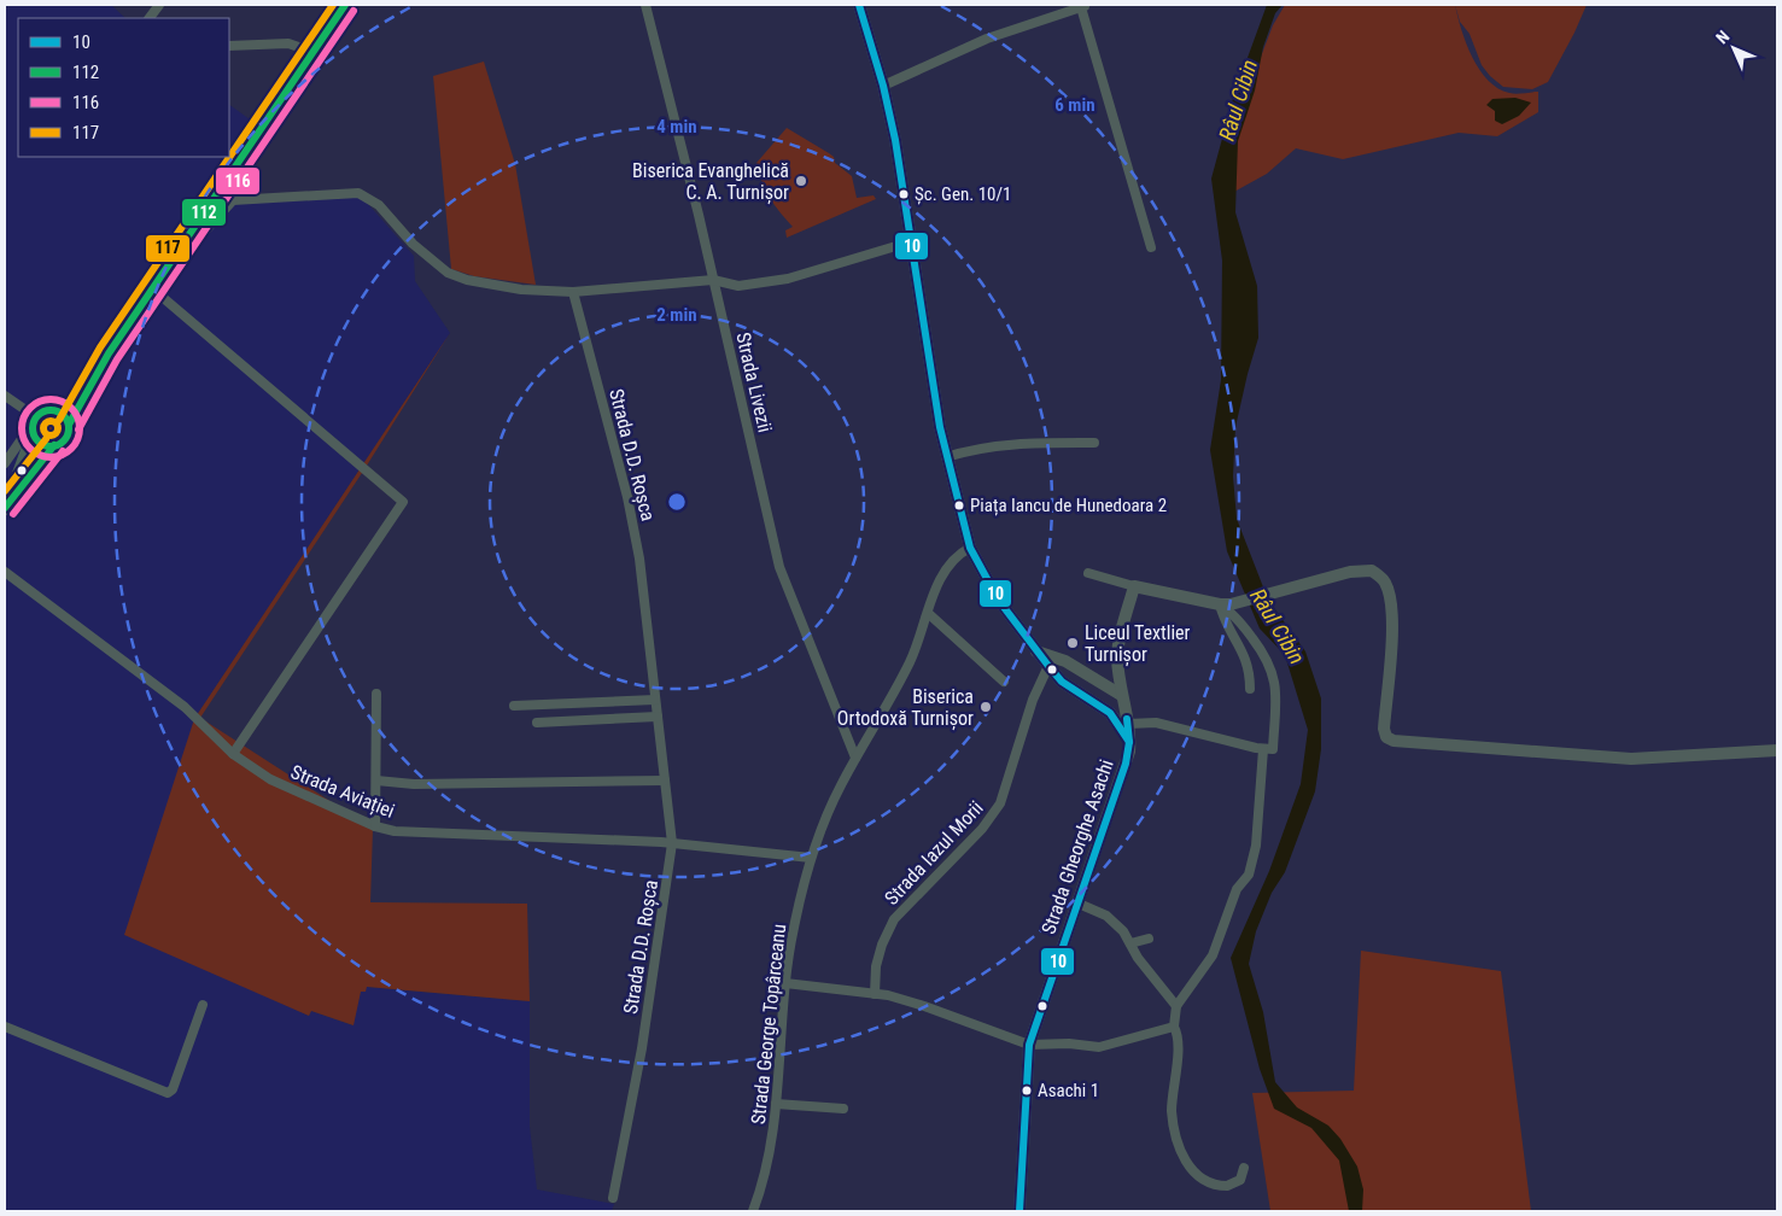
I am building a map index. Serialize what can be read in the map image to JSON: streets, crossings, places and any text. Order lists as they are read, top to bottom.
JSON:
{
  "streets": {
    "street": [
      "Strada Livezii",
      "Strada D.D. Roșca",
      "Strada Aviației",
      "Strada Gheorghe Asachi",
      "Strada Iazul Morii",
      "Strada George Topârceanu"
    ]
  },
  "crossings": [
    ["Strada Livezii", "Strada George Topârceanu"],
    ["Strada D.D. Roșca", "Strada Aviației"],
    ["Strada Aviației", "Strada George Topârceanu"]
  ],
  "water": ["Râul Cibin"],
  "places": [
    "Biserica Evanghelică C. A. Turnișor",
    "Șc. Gen. 10/1",
    "Piața Iancu de Hunedoara 2",
    "Liceul Textlier Turnișor",
    "Biserica Ortodoxă Turnișor",
    "Asachi 1"
  ],
  "lines": [
    "transit line 10",
    "transit line 112",
    "transit line 117",
    "transit line 116"
  ],
  "legend": [
    "10",
    "112",
    "116",
    "117"
  ],
  "north": "top left",
  "rings": ["6 min", "4 min", "2 min"]
}
